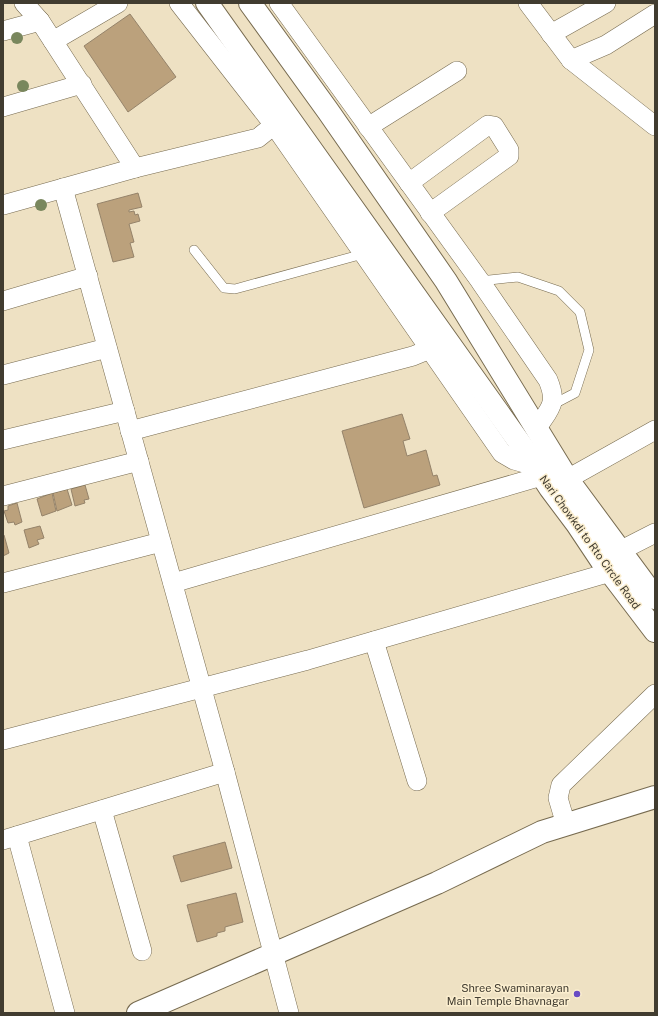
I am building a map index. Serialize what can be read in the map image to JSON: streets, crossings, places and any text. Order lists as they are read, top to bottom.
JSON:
{
  "streets": {
    "main road": ["Nari Chowkdi to Rto Circle Road"]
  },
  "places": ["Shree Swaminarayan Main Temple Bhavnagar"]
}
